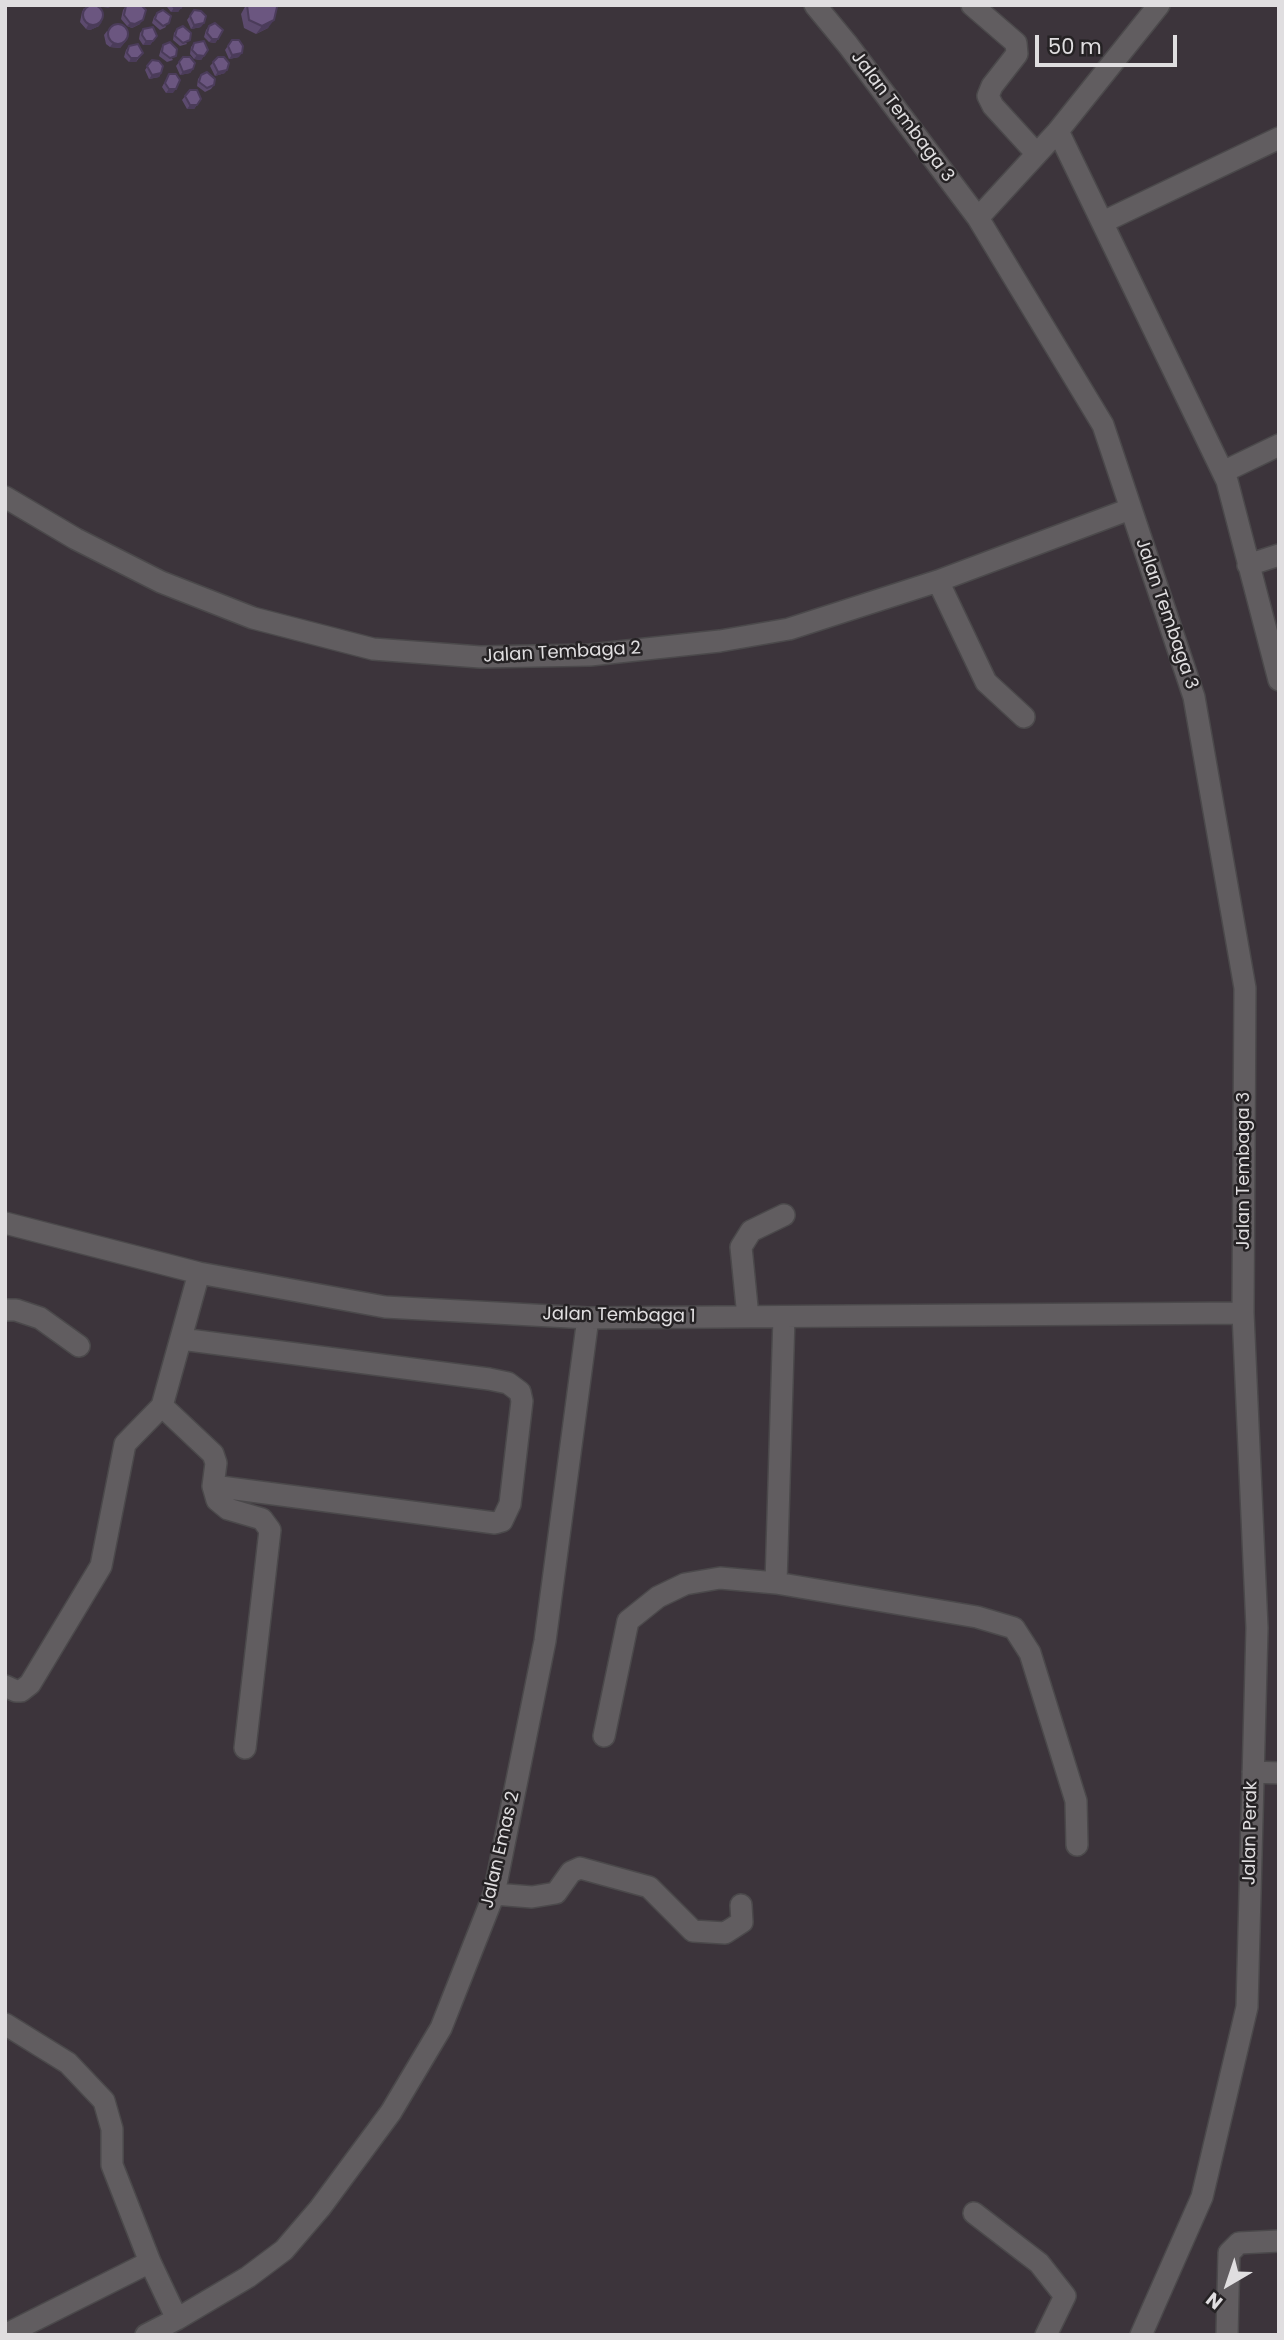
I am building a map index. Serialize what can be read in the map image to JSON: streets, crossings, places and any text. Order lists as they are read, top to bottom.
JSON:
{
  "streets": {
    "street": [
      "Jalan Tembaga 3",
      "Jalan Tembaga 2",
      "Jalan Tembaga 1",
      "Jalan Perak",
      "Jalan Emas 2"
    ]
  },
  "crossings": [
    ["Jalan Tembaga 3", "Jalan Tembaga 2"],
    ["Jalan Tembaga 3", "Jalan Tembaga 1"],
    ["Jalan Tembaga 3", "Jalan Perak"],
    ["Jalan Tembaga 1", "Jalan Perak"],
    ["Jalan Tembaga 1", "Jalan Emas 2"]
  ],
  "scale_bar": "50 m",
  "north": "bottom left"
}
